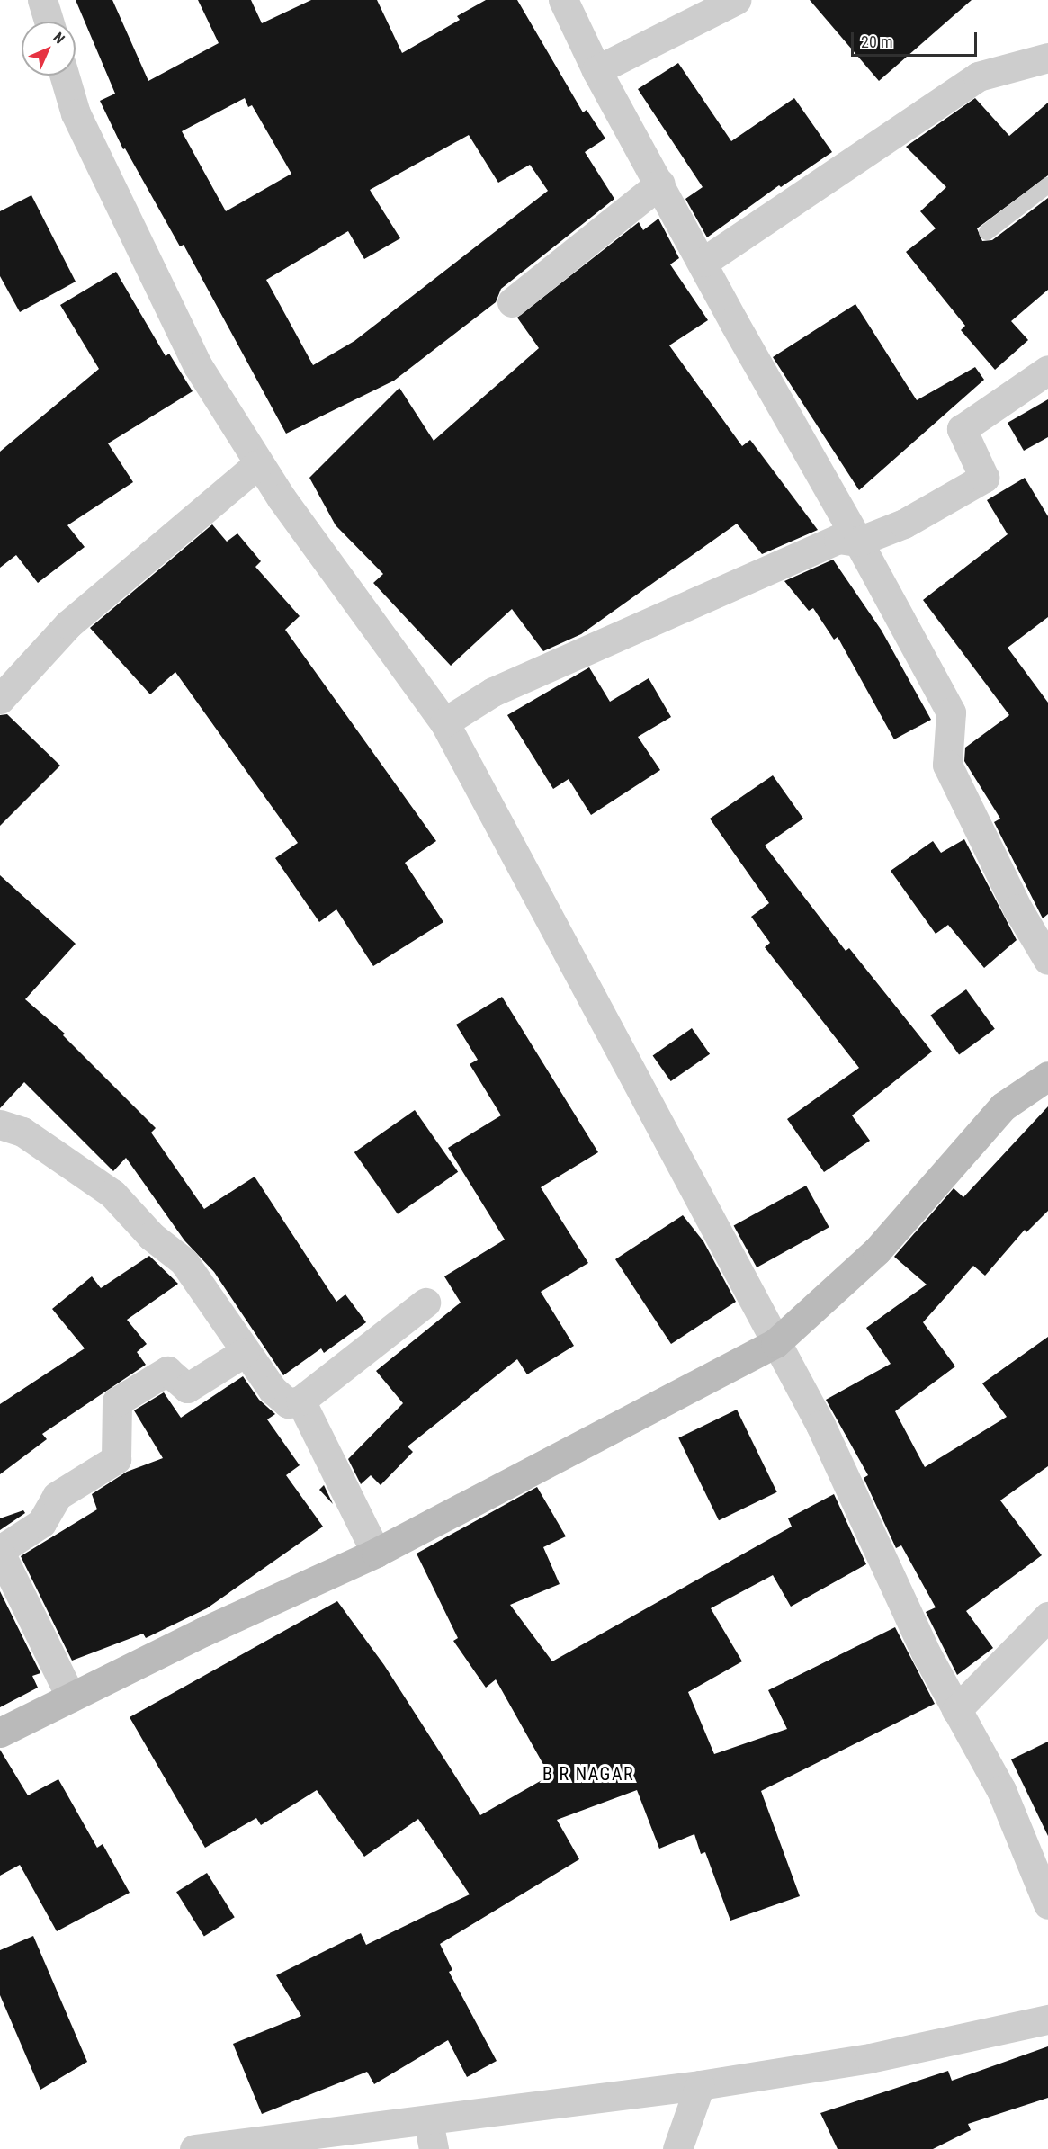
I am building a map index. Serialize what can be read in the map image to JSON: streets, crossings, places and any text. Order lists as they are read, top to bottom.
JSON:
{
  "districts": ["B R NAGAR"],
  "scale_bar": "20 m",
  "north": "top right"
}
